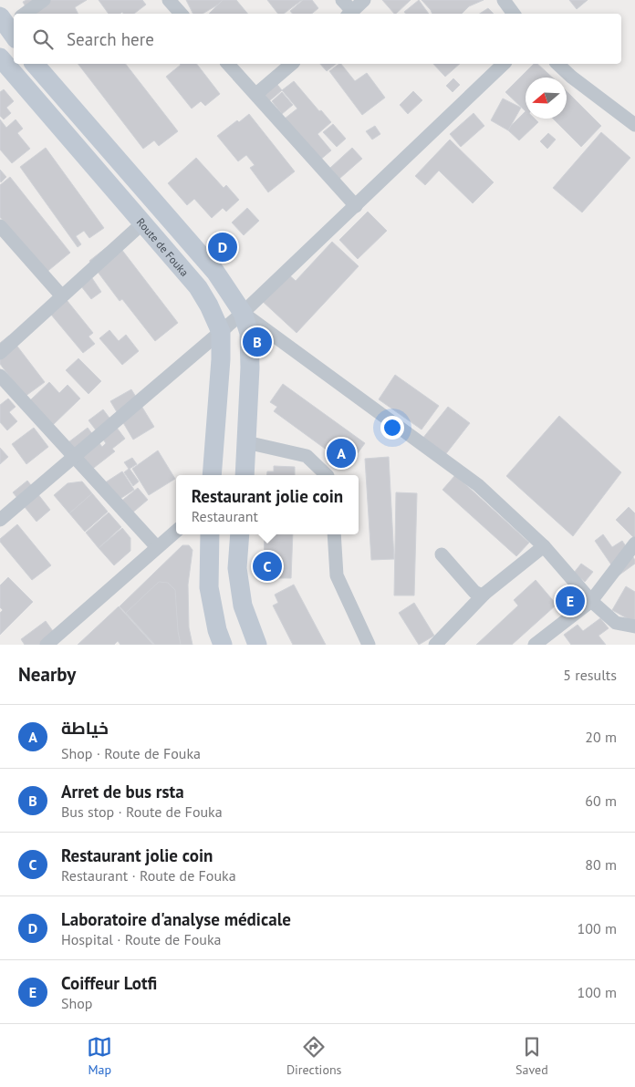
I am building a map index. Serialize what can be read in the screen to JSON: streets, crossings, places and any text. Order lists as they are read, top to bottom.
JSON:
{
  "streets": {
    "main road": ["Route de Fouka"]
  },
  "north": "left",
  "page": {
    "search": "Search here",
    "pins": [
      "D",
      "B",
      "A",
      "C",
      "E"
    ],
    "popup": ["Restaurant jolie coin", "Restaurant"],
    "heading": ["Nearby", "5 results"],
    "list": [
      {
        "mark": "A",
        "name": "خياطة",
        "note": "Shop · Route de Fouka",
        "value": "20 m"
      },
      {
        "mark": "B",
        "name": "Arret de bus rsta",
        "note": "Bus stop · Route de Fouka",
        "value": "60 m"
      },
      {
        "mark": "C",
        "name": "Restaurant jolie coin",
        "note": "Restaurant · Route de Fouka",
        "value": "80 m"
      },
      {
        "mark": "D",
        "name": "Laboratoire d'analyse médicale",
        "note": "Hospital · Route de Fouka",
        "value": "100 m"
      },
      {
        "mark": "E",
        "name": "Coiffeur Lotfi",
        "note": "Shop",
        "value": "100 m"
      }
    ],
    "nav": ["Map", "Directions", "Saved"]
  }
}
